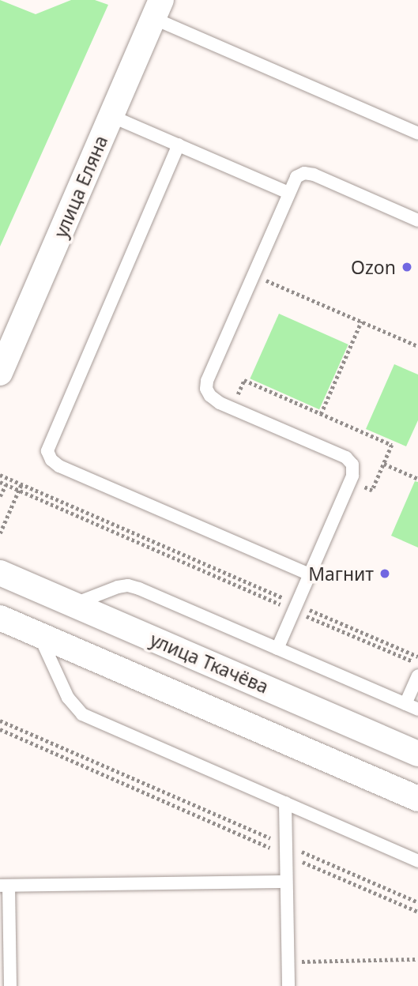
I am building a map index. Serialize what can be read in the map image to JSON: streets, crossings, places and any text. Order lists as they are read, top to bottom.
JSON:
{
  "streets": {
    "street": ["улица Еляна", "улица Ткачёва"]
  },
  "places": ["Ozon", "Магнит"]
}
